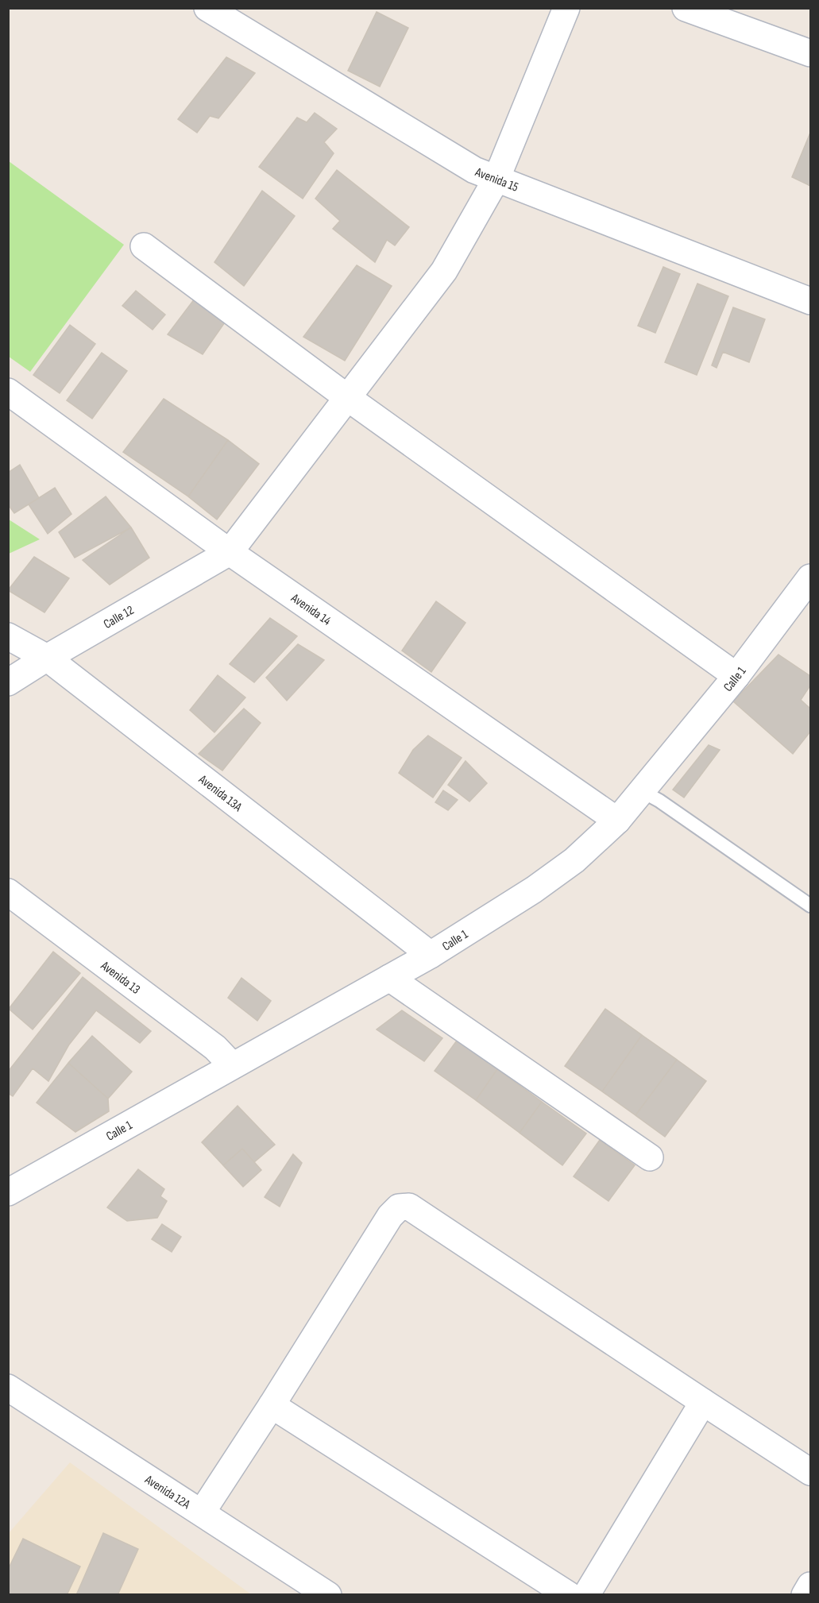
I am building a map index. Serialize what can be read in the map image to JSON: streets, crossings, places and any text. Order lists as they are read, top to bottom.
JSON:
{
  "streets": {
    "street": [
      "Avenida 15",
      "Avenida 14",
      "Calle 12",
      "Calle 1",
      "Avenida 13A",
      "Avenida 13",
      "Avenida 12A"
    ]
  },
  "crossings": [
    ["Avenida 14", "Calle 12"],
    ["Avenida 14", "Calle 1"],
    ["Calle 12", "Avenida 13A"],
    ["Calle 1", "Avenida 13A"],
    ["Calle 1", "Avenida 13"]
  ]
}
